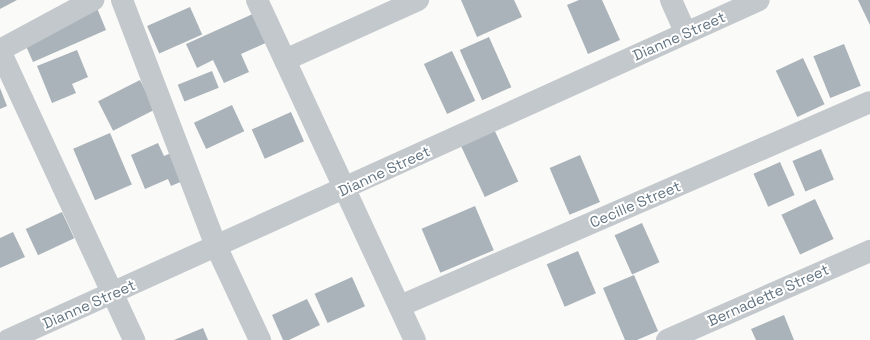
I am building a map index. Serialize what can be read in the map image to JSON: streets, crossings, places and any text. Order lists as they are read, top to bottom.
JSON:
{
  "streets": {
    "street": ["Dianne Street", "Cecille Street", "Bernadette Street"]
  }
}
